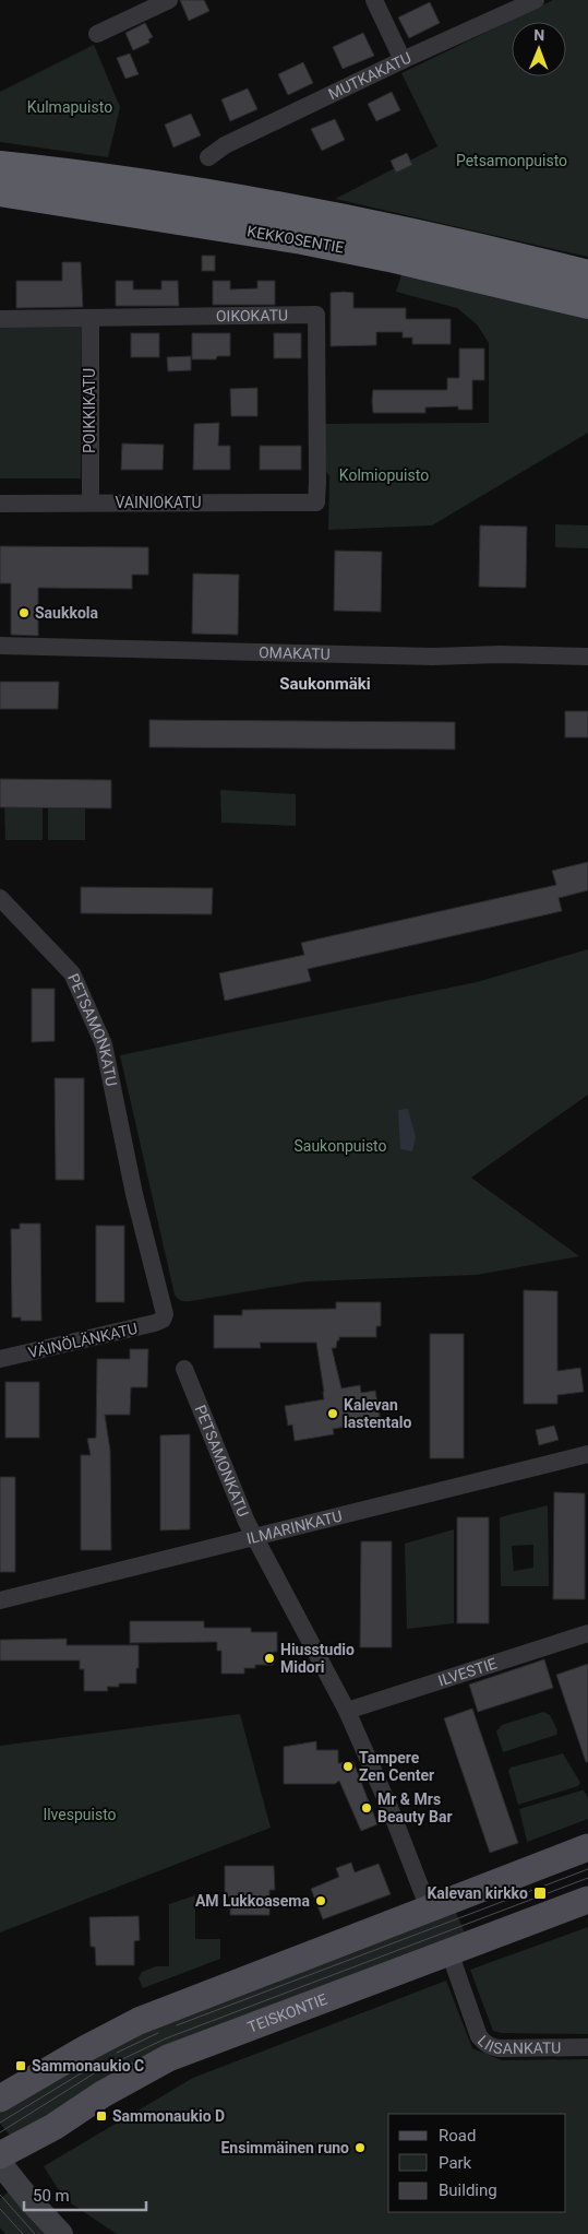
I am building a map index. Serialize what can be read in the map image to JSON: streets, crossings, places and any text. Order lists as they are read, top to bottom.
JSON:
{
  "streets": {
    "highway": ["KEKKOSENTIE"],
    "main road": ["TEISKONTIE"],
    "street": [
      "MUTKAKATU",
      "OIKOKATU",
      "POIKKIKATU",
      "VAINIOKATU",
      "OMAKATU",
      "PETSAMONKATU",
      "VÄINÖLÄNKATU",
      "ILMARINKATU",
      "ILVESTIE",
      "LIISANKATU"
    ]
  },
  "crossings": [
    ["OIKOKATU", "POIKKIKATU"],
    ["OIKOKATU", "VAINIOKATU"],
    ["POIKKIKATU", "VAINIOKATU"],
    ["PETSAMONKATU", "VÄINÖLÄNKATU"],
    ["PETSAMONKATU", "ILMARINKATU"],
    ["PETSAMONKATU", "ILVESTIE"],
    ["TEISKONTIE", "LIISANKATU"]
  ],
  "districts": ["Saukonmäki"],
  "parks": [
    "Kulmapuisto",
    "Petsamonpuisto",
    "Kolmiopuisto",
    "Saukonpuisto",
    "Ilvespuisto"
  ],
  "places": {
    "other": [
      "Saukkola",
      "Kalevan lastentalo",
      "Hiusstudio Midori",
      "Tampere Zen Center",
      "Mr & Mrs Beauty Bar",
      "AM Lukkoasema",
      "Ensimmäinen runo"
    ],
    "transit": ["Kalevan kirkko", "Sammonaukio C", "Sammonaukio D"]
  },
  "legend": ["Road", "Park", "Building"],
  "scale_bar": "50 m",
  "north": "top"
}
